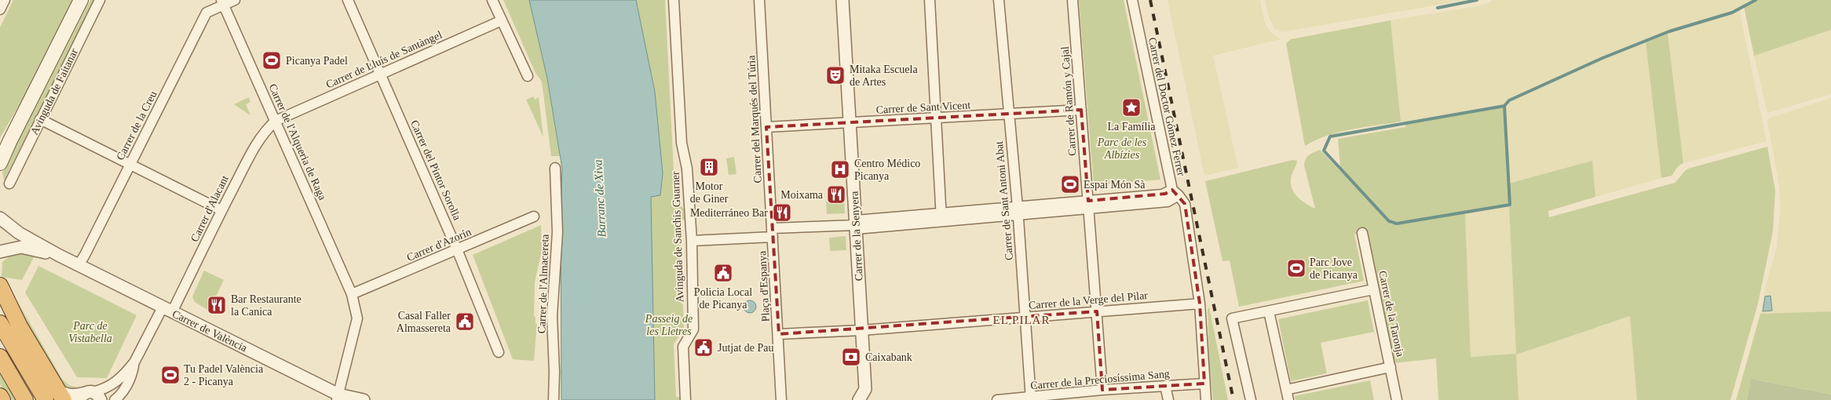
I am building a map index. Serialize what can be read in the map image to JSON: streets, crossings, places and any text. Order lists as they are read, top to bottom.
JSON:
{
  "streets": {
    "main road": ["Avinguda de Faitanar"],
    "street": [
      "Carrer de Lluís de Santàngel",
      "Carrer de Ramón y Cajal",
      "Carrer del Doctor Gómez Ferrer",
      "Carrer de Sant Vicent",
      "Carrer del Marqués del Túria",
      "Carrer de la Creu",
      "Carrer de l'Alqueria de Raga",
      "Carrer del Pintor Sorolla",
      "Carrer de Sant Antoni Abat",
      "Carrer d'Alacant",
      "Carrer de la Senyera",
      "Avinguda de Sanchis Guarner",
      "Carrer d'Azorín",
      "Carrer de l'Almacereta",
      "Plaça d'Espanya",
      "Carrer de la Verge del Pilar",
      "Carrer de la Taronja",
      "Carrer de València",
      "Carrer de la Preciosíssima Sang"
    ]
  },
  "crossings": [
    ["Carrer de Lluís de Santàngel", "Carrer de l'Alqueria de Raga"],
    ["Carrer de Lluís de Santàngel", "Carrer del Pintor Sorolla"],
    ["Carrer de Lluís de Santàngel", "Carrer d'Alacant"],
    ["Carrer de Ramón y Cajal", "Carrer de Sant Vicent"],
    ["Carrer de Ramón y Cajal", "Carrer de la Verge del Pilar"],
    ["Carrer de Ramón y Cajal", "Carrer de la Preciosíssima Sang"],
    ["Carrer del Doctor Gómez Ferrer", "Carrer de la Verge del Pilar"],
    ["Carrer del Doctor Gómez Ferrer", "Carrer de la Preciosíssima Sang"],
    ["Carrer de Sant Vicent", "Carrer del Marqués del Túria"],
    ["Carrer de Sant Vicent", "Carrer de Sant Antoni Abat"],
    ["Carrer de Sant Vicent", "Carrer de la Senyera"],
    ["Carrer del Marqués del Túria", "Plaça d'Espanya"],
    ["Carrer de la Creu", "Carrer de l'Alqueria de Raga"],
    ["Carrer de la Creu", "Carrer de València"],
    ["Carrer de l'Alqueria de Raga", "Carrer d'Alacant"],
    ["Carrer de l'Alqueria de Raga", "Carrer d'Azorín"],
    ["Carrer de l'Alqueria de Raga", "Carrer de València"],
    ["Carrer del Pintor Sorolla", "Carrer d'Azorín"],
    ["Carrer de Sant Antoni Abat", "Carrer de la Verge del Pilar"],
    ["Carrer de Sant Antoni Abat", "Carrer de la Preciosíssima Sang"],
    ["Carrer d'Alacant", "Carrer de València"],
    ["Carrer de la Senyera", "Carrer de la Verge del Pilar"],
    ["Plaça d'Espanya", "Carrer de la Verge del Pilar"]
  ],
  "districts": ["EL PILAR"],
  "water": ["Barranc de Xiva"],
  "parks": ["Parc de les Albízies", "Passeig de les Lletres", "Parc de Vistabella"],
  "places": {
    "sports": [
      "Picanya Padel",
      "Espai Món Sà",
      "Parc Jove de Picanya",
      "Tu Padel València 2 - Picanya"
    ],
    "theatre": ["Mitaka Escuela de Artes"],
    "place": ["La Família"],
    "building": ["Motor de Giner"],
    "hospital": ["Centro Médico Picanya"],
    "restaurant": ["Moixama", "Mediterráneo Bar", "Bar Restaurante la Canica"],
    "public building": ["Policia Local de Picanya", "Casal Faller Almassereta", "Jutjat de Pau"],
    "bank": ["Caixabank"]
  }
}
